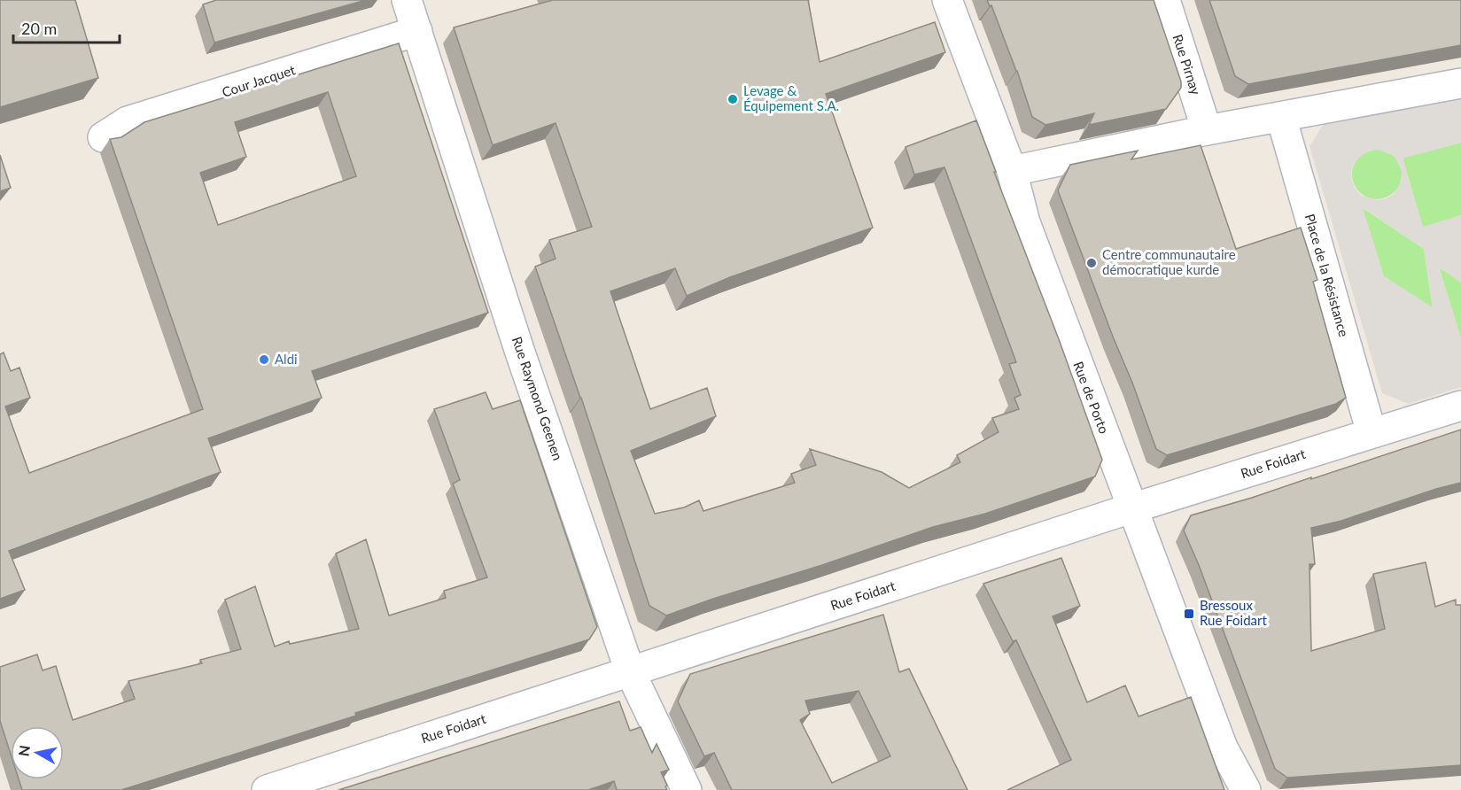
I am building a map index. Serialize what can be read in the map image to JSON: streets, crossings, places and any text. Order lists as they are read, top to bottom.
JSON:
{
  "streets": {
    "street": [
      "Rue Pirnay",
      "Cour Jacquet",
      "Place de la Résistance",
      "Rue de Porto",
      "Rue Raymond Geenen",
      "Rue Foidart"
    ]
  },
  "crossings": [
    ["Cour Jacquet", "Rue Raymond Geenen"],
    ["Place de la Résistance", "Rue Foidart"],
    ["Rue de Porto", "Rue Foidart"],
    ["Rue Raymond Geenen", "Rue Foidart"]
  ],
  "places": {
    "other": ["Levage & Équipement S.A.", "Centre communautaire démocratique kurde", "Aldi"],
    "transit": ["Bressoux Rue Foidart"]
  },
  "scale_bar": "20 m",
  "north": "left"
}
